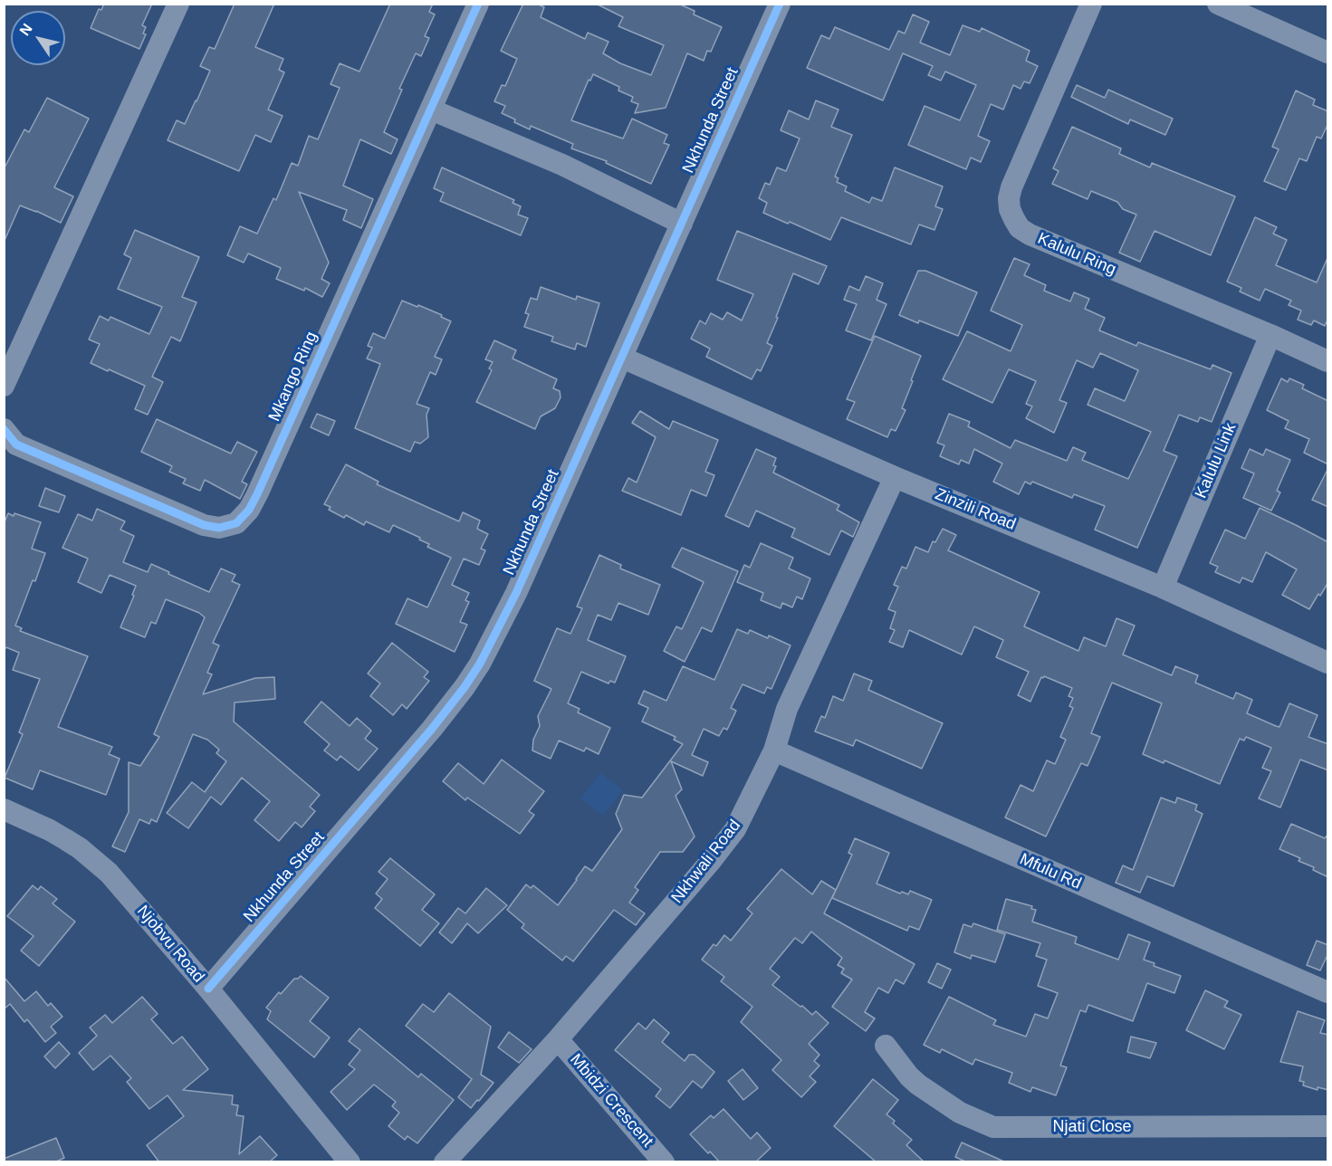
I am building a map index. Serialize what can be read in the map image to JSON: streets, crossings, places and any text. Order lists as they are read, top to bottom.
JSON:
{
  "streets": {
    "street": [
      "Nkhunda Street",
      "Kalulu Ring",
      "Mkango Ring",
      "Kalulu Link",
      "Zinzili Road",
      "Nkhwali Road",
      "Mfulu Rd",
      "Njobvu Road",
      "Mbidzi Crescent",
      "Njati Close"
    ]
  },
  "crossings": [
    ["Nkhunda Street", "Zinzili Road"],
    ["Nkhunda Street", "Njobvu Road"],
    ["Kalulu Ring", "Kalulu Link"],
    ["Kalulu Link", "Zinzili Road"],
    ["Zinzili Road", "Nkhwali Road"],
    ["Nkhwali Road", "Mfulu Rd"],
    ["Nkhwali Road", "Mbidzi Crescent"]
  ],
  "north": "top left"
}
